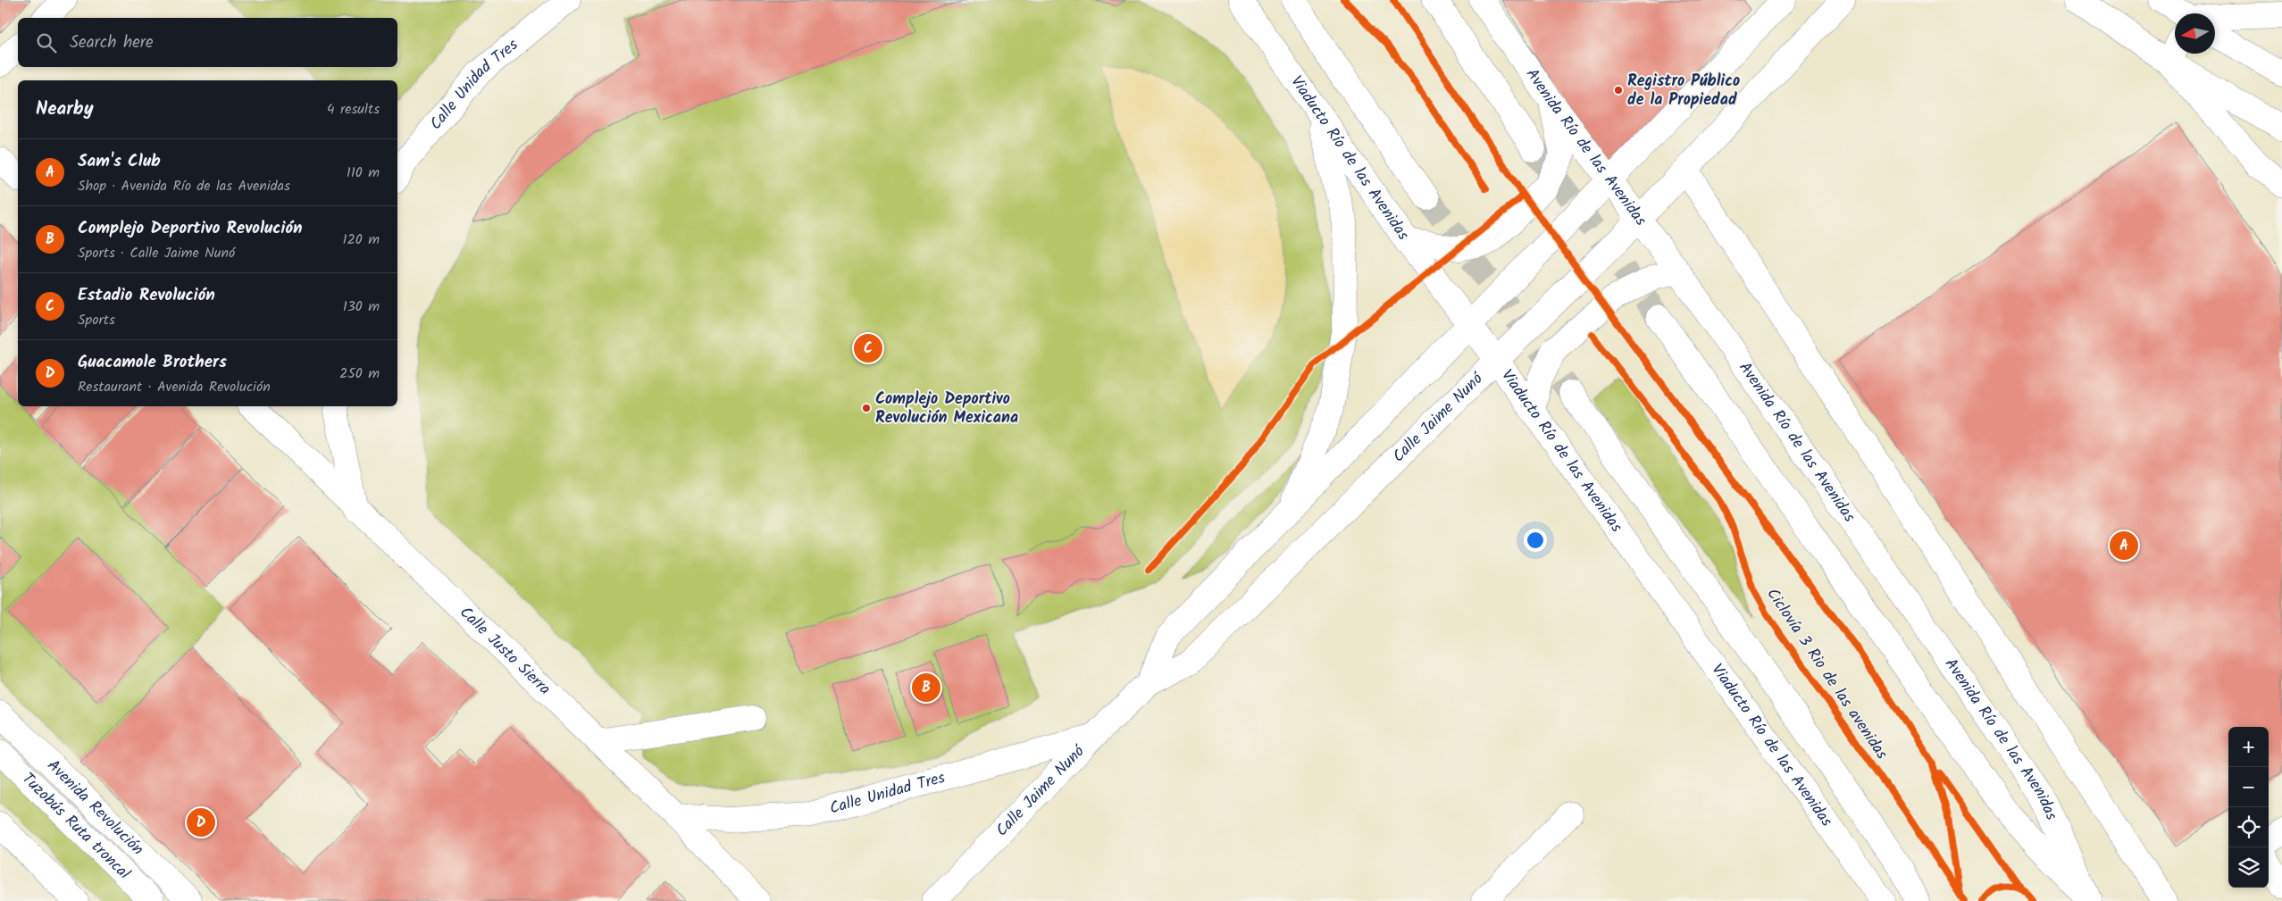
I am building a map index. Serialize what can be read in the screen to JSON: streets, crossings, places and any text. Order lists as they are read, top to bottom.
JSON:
{
  "streets": {
    "street": [
      "Calle Unidad Tres",
      "Avenida Río de las Avenidas",
      "Viaducto Río de las Avenidas",
      "Calle Jaime Nunó",
      "Calle Justo Sierra",
      "Avenida Revolución",
      "Tuzobús Ruta troncal"
    ],
    "cycle path": ["Ciclovía 3 Rio de las avenidas"]
  },
  "crossings": [
    ["Calle Unidad Tres", "Calle Jaime Nunó"],
    ["Calle Unidad Tres", "Calle Justo Sierra"],
    ["Avenida Río de las Avenidas", "Calle Jaime Nunó"],
    ["Viaducto Río de las Avenidas", "Calle Jaime Nunó"]
  ],
  "places": ["Registro Público de la Propiedad", "Complejo Deportivo Revolución Mexicana"],
  "north": "left",
  "page": {
    "search": "Search here",
    "heading": ["Nearby", "4 results"],
    "list": [
      {
        "mark": "A",
        "name": "Sam's Club",
        "note": "Shop · Avenida Río de las Avenidas",
        "value": "110 m"
      },
      {
        "mark": "B",
        "name": "Complejo Deportivo Revolución",
        "note": "Sports · Calle Jaime Nunó",
        "value": "120 m"
      },
      {
        "mark": "C",
        "name": "Estadio Revolución",
        "note": "Sports",
        "value": "130 m"
      },
      {
        "mark": "D",
        "name": "Guacamole Brothers",
        "note": "Restaurant · Avenida Revolución",
        "value": "250 m"
      }
    ],
    "pins": [
      "C",
      "A",
      "B",
      "D"
    ],
    "map_buttons": ["+", "−"]
  }
}
